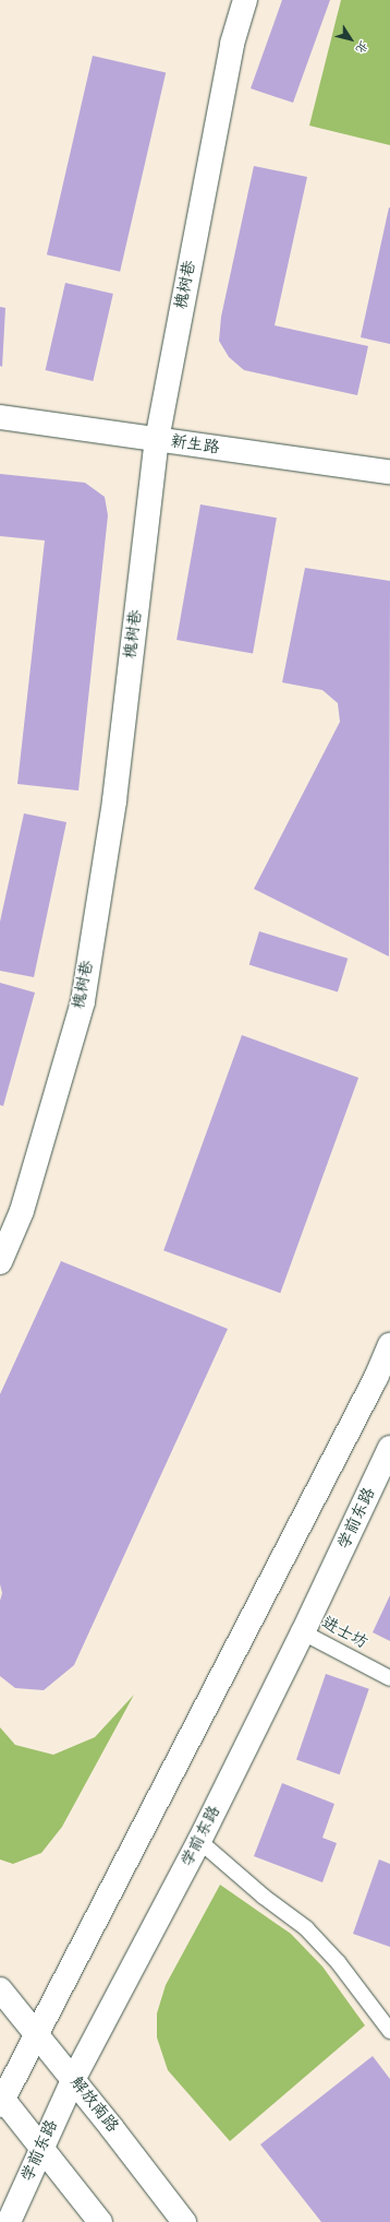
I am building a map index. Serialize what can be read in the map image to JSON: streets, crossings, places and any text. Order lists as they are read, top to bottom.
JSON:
{
  "streets": {
    "main road": [
      "槐树巷",
      "新生路",
      "学前东路",
      "解放南路"
    ],
    "lane": ["进士坊"]
  },
  "crossings": [
    ["槐树巷", "新生路"],
    ["学前东路", "进士坊"],
    ["学前东路", "解放南路"]
  ],
  "north": "bottom right"
}
